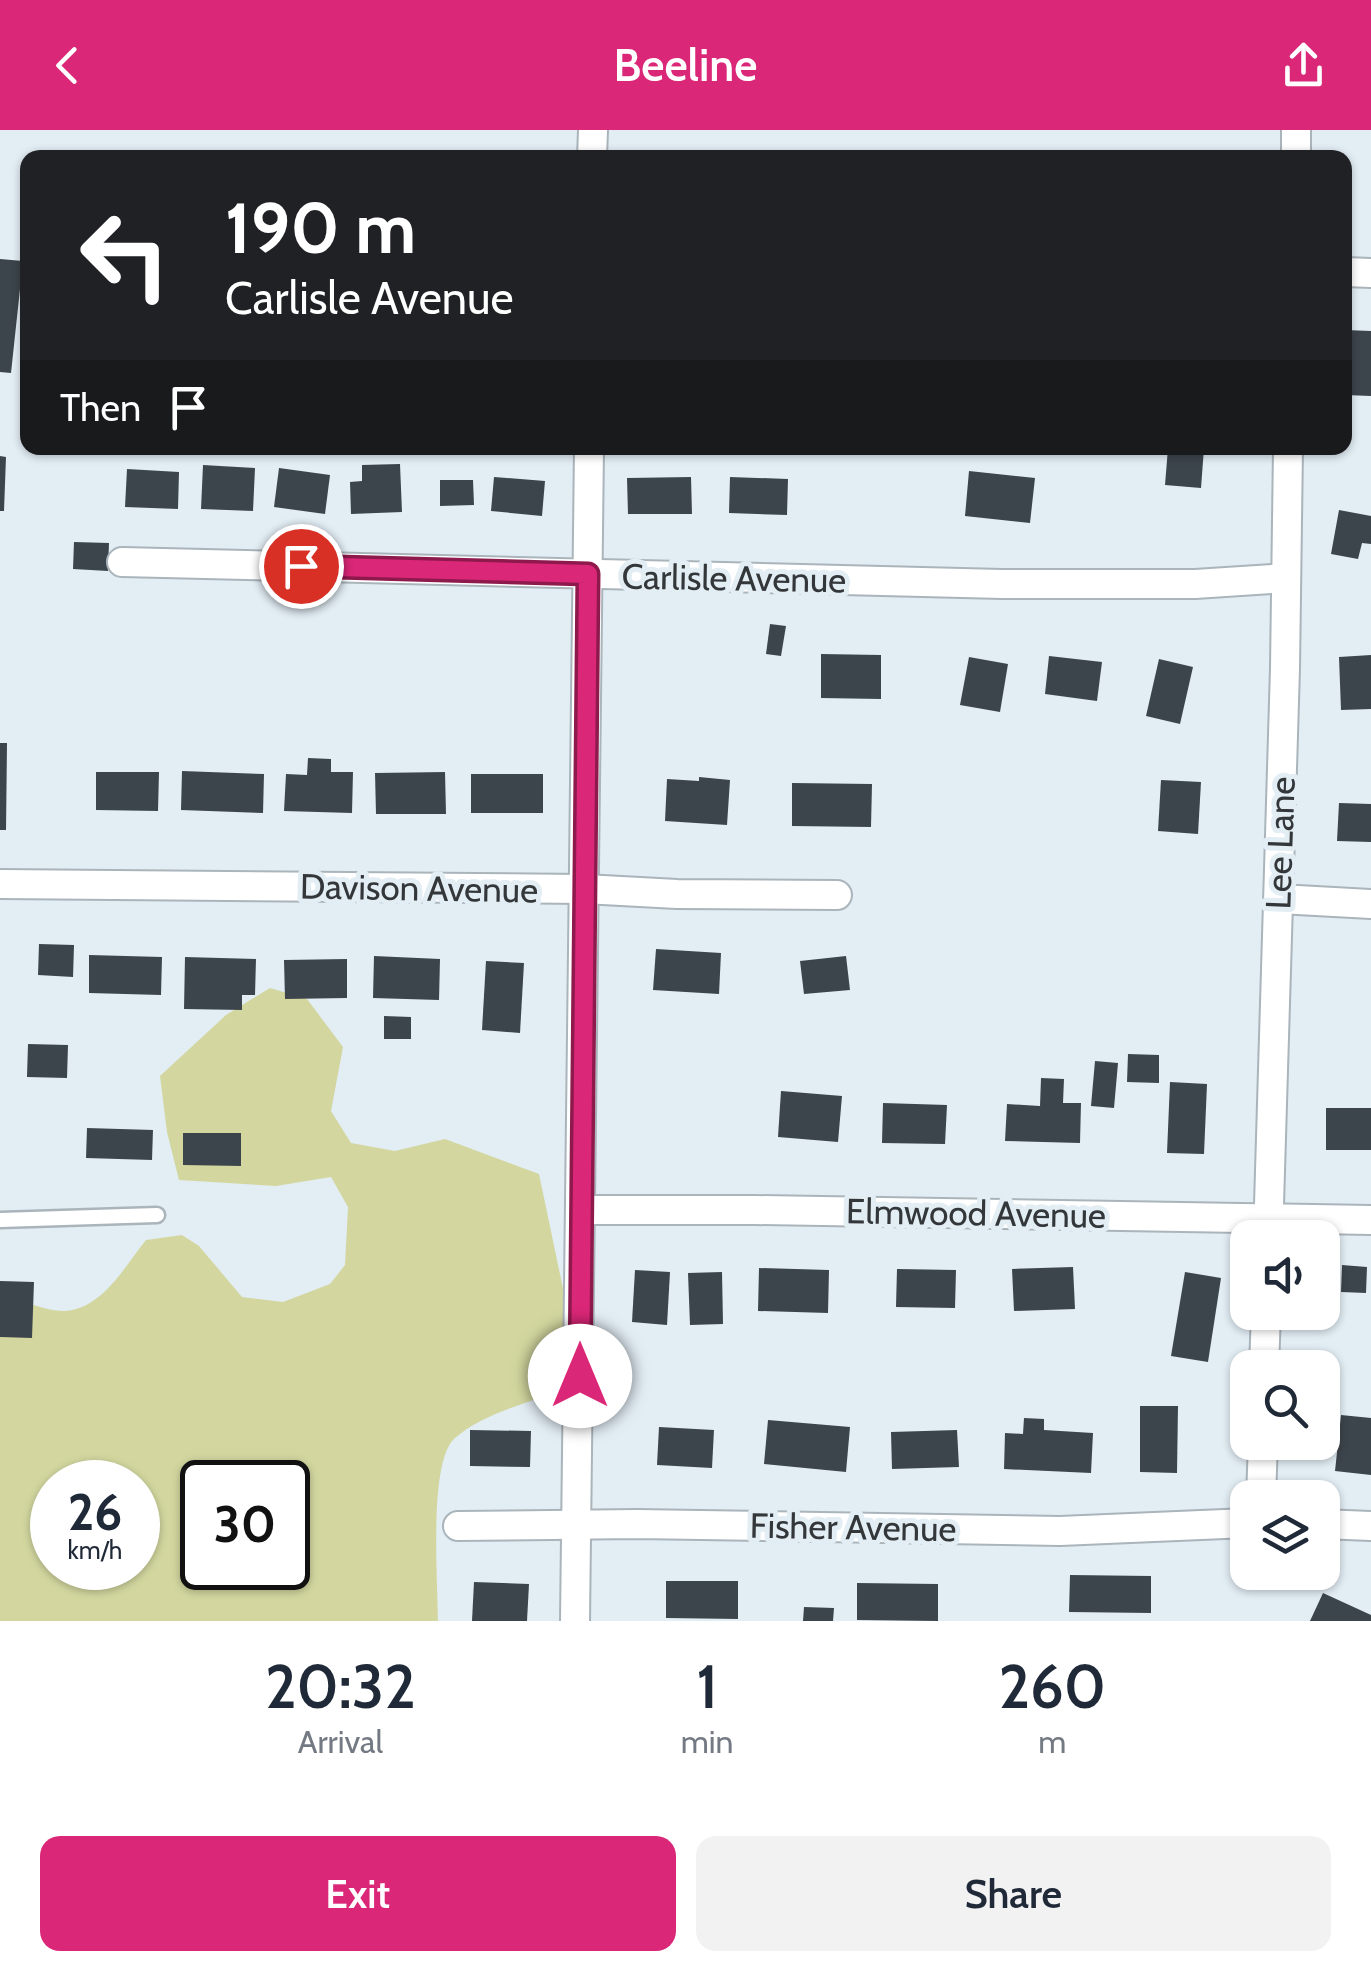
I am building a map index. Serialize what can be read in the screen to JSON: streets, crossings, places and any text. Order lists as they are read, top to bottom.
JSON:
{
  "streets": {
    "street": [
      "Carlisle Avenue",
      "Lee Lane",
      "Davison Avenue",
      "Elmwood Avenue",
      "Fisher Avenue"
    ]
  },
  "crossings": [
    ["Carlisle Avenue", "Lee Lane"]
  ],
  "page": {
    "header": "Beeline",
    "turn": ["190 m", "Carlisle Avenue"],
    "then": "Then",
    "speed": "26 km/h",
    "limit": "30",
    "eta": [
      "20:32",
      "Arrival",
      "1",
      "min",
      "260",
      "m"
    ],
    "buttons": ["Exit", "Share"]
  }
}
